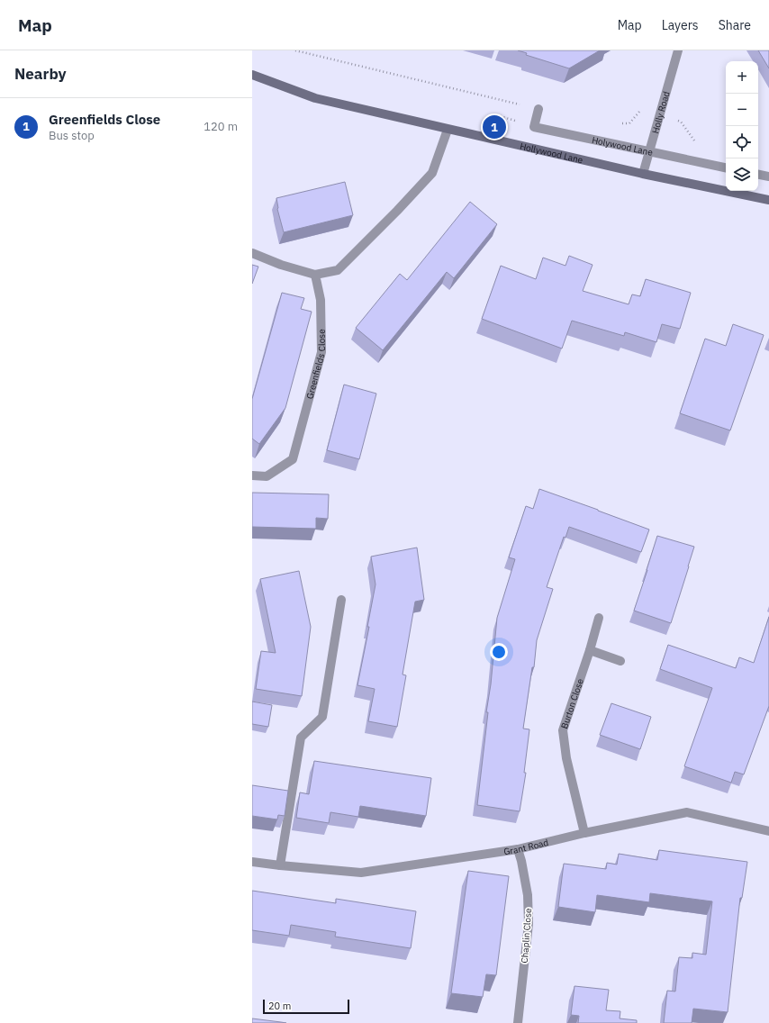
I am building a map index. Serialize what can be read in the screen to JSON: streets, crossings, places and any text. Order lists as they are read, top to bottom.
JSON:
{
  "streets": {
    "main road": ["Hollywood Lane"],
    "street": [
      "Holly Road",
      "Holywood Lane",
      "Greenfields Close",
      "Burton Close",
      "Grant Road",
      "Chaplin Close"
    ]
  },
  "crossings": [
    ["Holly Road", "Holywood Lane"],
    ["Holly Road", "Hollywood Lane"],
    ["Burton Close", "Grant Road"],
    ["Grant Road", "Chaplin Close"]
  ],
  "scale_bar": "20 m",
  "page": {
    "header": "Map",
    "nav": ["Map", "Layers", "Share"],
    "heading": "Nearby",
    "map_buttons": ["+", "−"],
    "list": [
      {
        "mark": "1",
        "name": "Greenfields Close",
        "note": "Bus stop",
        "value": "120 m"
      }
    ],
    "pins": "1",
    "scale": "20 m"
  }
}
